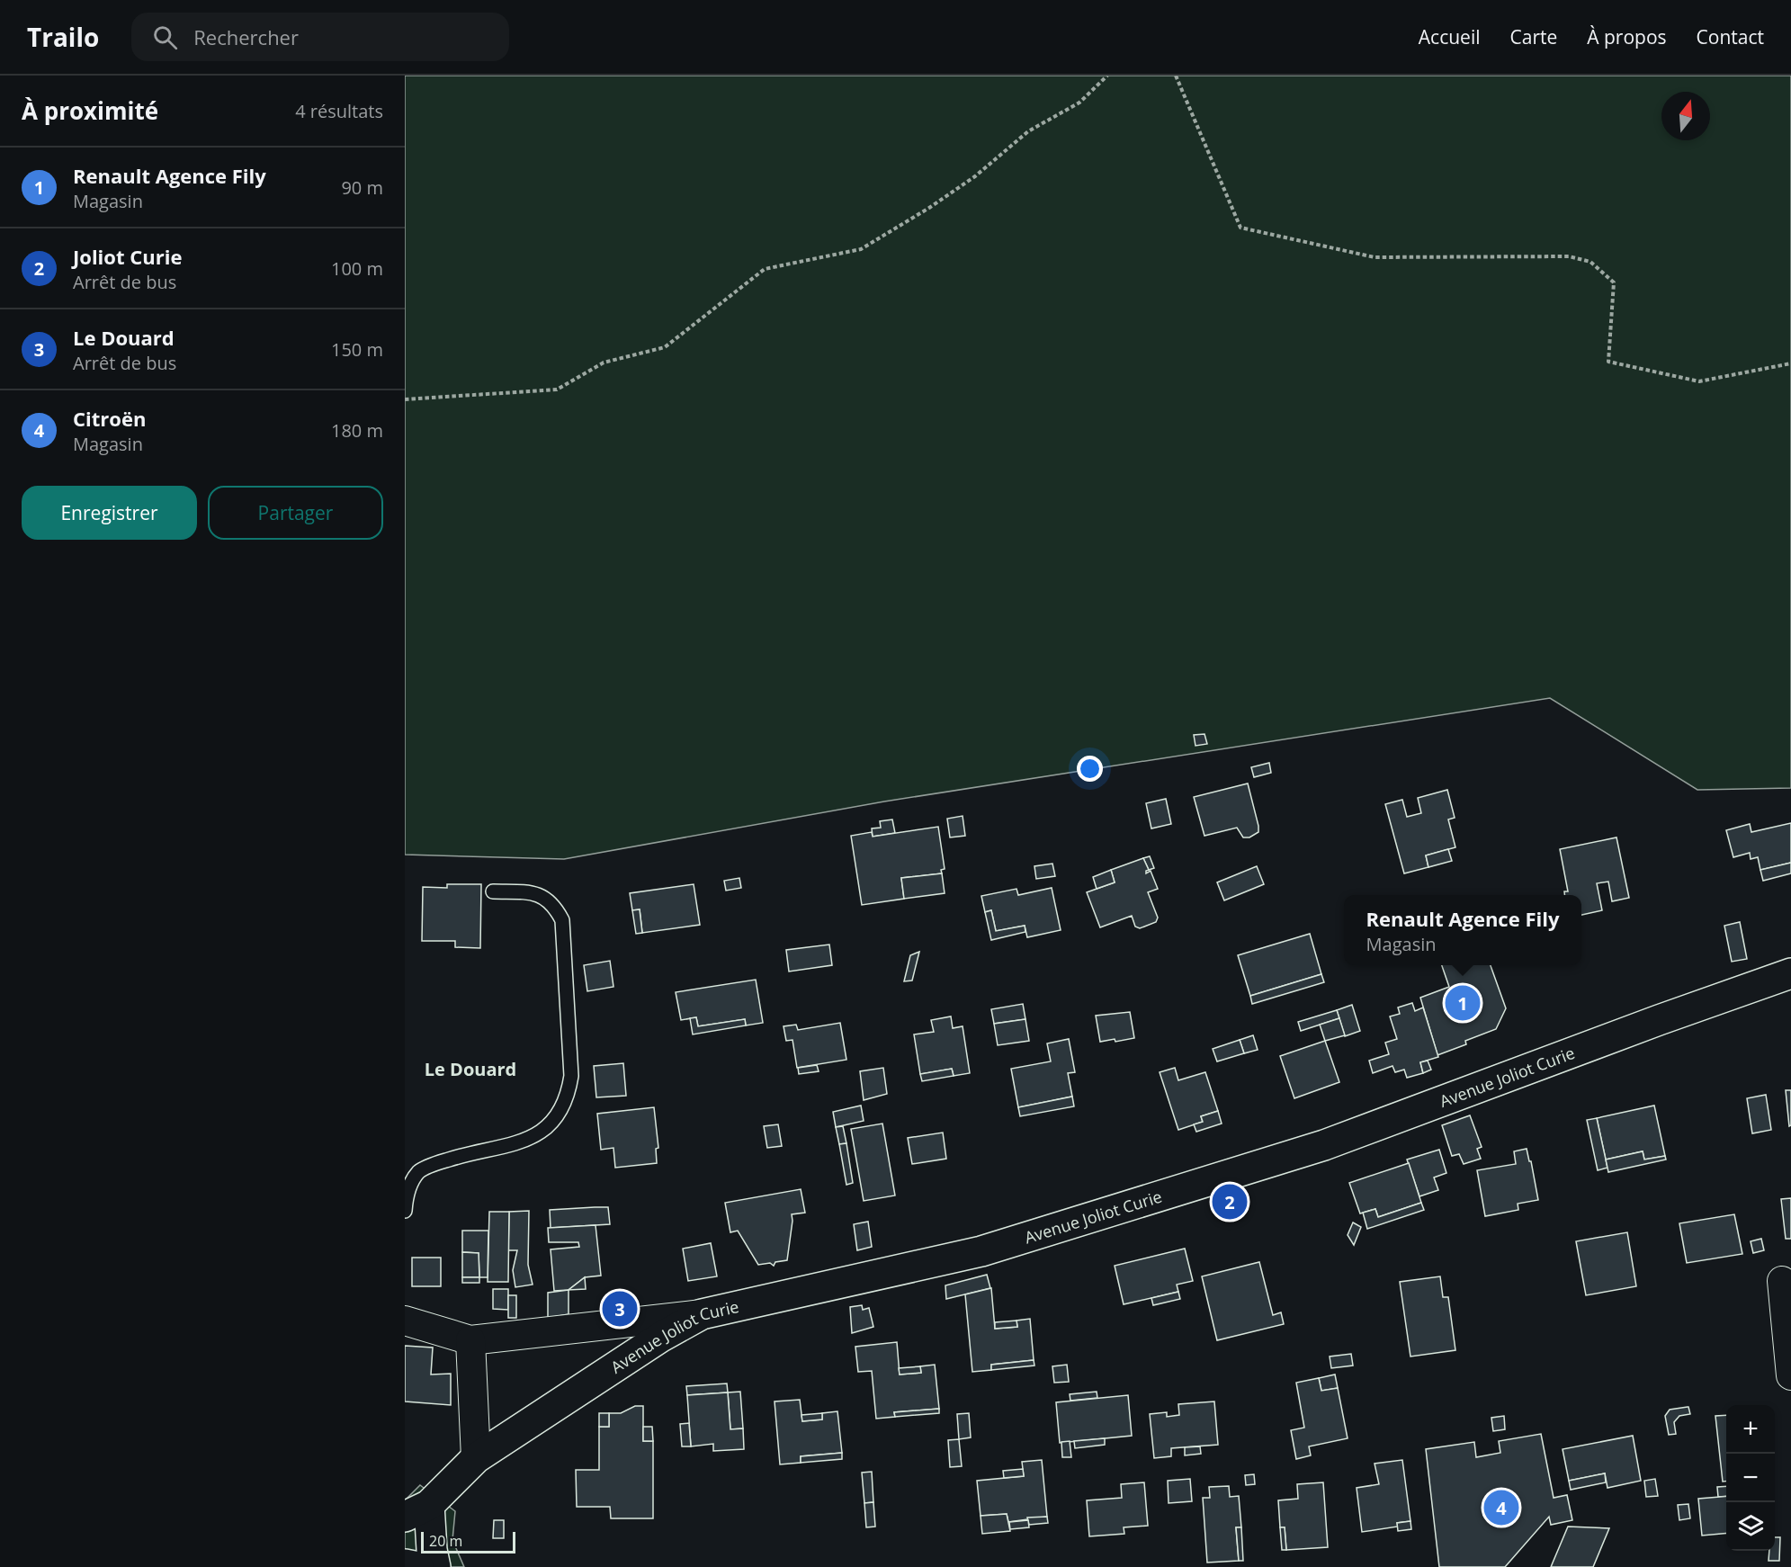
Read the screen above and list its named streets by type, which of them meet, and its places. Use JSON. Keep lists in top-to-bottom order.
{
  "streets": {
    "street": ["Avenue Joliot Curie"]
  },
  "districts": ["Le Douard"],
  "scale_bar": "20 m",
  "north": "top",
  "page": {
    "header": "Trailo",
    "search": "Rechercher",
    "nav": [
      "Accueil",
      "Carte",
      "À propos",
      "Contact"
    ],
    "heading": ["À proximité", "4 résultats"],
    "list": [
      {
        "mark": "1",
        "name": "Renault Agence Fily",
        "note": "Magasin",
        "value": "90 m"
      },
      {
        "mark": "2",
        "name": "Joliot Curie",
        "note": "Arrêt de bus",
        "value": "100 m"
      },
      {
        "mark": "3",
        "name": "Le Douard",
        "note": "Arrêt de bus",
        "value": "150 m"
      },
      {
        "mark": "4",
        "name": "Citroën",
        "note": "Magasin",
        "value": "180 m"
      }
    ],
    "buttons": ["Enregistrer", "Partager"],
    "popup": ["Renault Agence Fily", "Magasin"],
    "pins": [
      "1",
      "2",
      "3",
      "4"
    ],
    "map_buttons": ["+", "−"],
    "scale": "20 m"
  }
}
